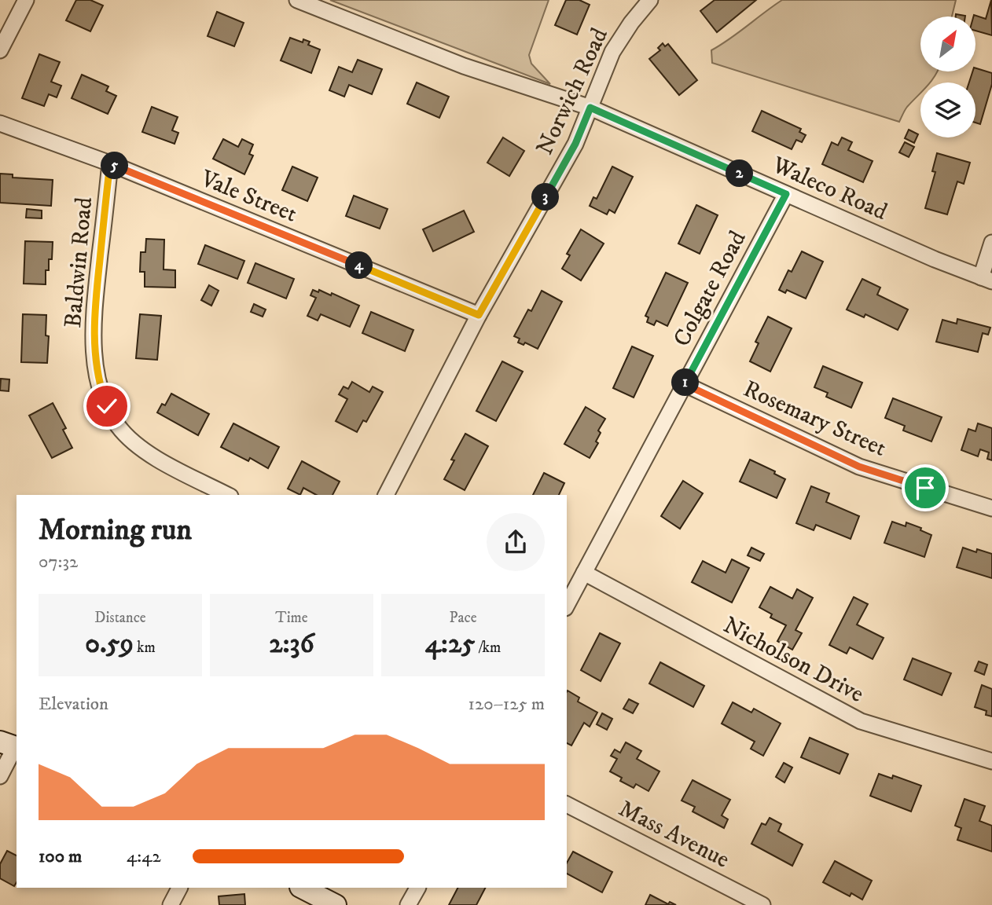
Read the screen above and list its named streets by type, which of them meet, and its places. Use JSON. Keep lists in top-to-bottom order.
{
  "streets": {
    "street": [
      "Norwich Road",
      "Waleco Road",
      "Vale Street",
      "Baldwin Road",
      "Colgate Road",
      "Rosemary Street",
      "Nicholson Drive",
      "Mass Avenue"
    ]
  },
  "crossings": [
    ["Norwich Road", "Waleco Road"],
    ["Norwich Road", "Vale Street"],
    ["Waleco Road", "Colgate Road"],
    ["Vale Street", "Baldwin Road"],
    ["Colgate Road", "Rosemary Street"],
    ["Colgate Road", "Nicholson Drive"]
  ],
  "north": "top right",
  "page": {
    "pins": [
      "5",
      "2",
      "3",
      "4",
      "1"
    ],
    "heading": ["Morning run", "07:32"],
    "stats": [
      ["Distance", "0.59 km"],
      ["Time", "2:36"],
      ["Pace", "4:25 /km"]
    ],
    "chart": ["Elevation", "120–125 m"],
    "list": [
      {
        "name": "100 m",
        "note": "4:42"
      }
    ]
  }
}
